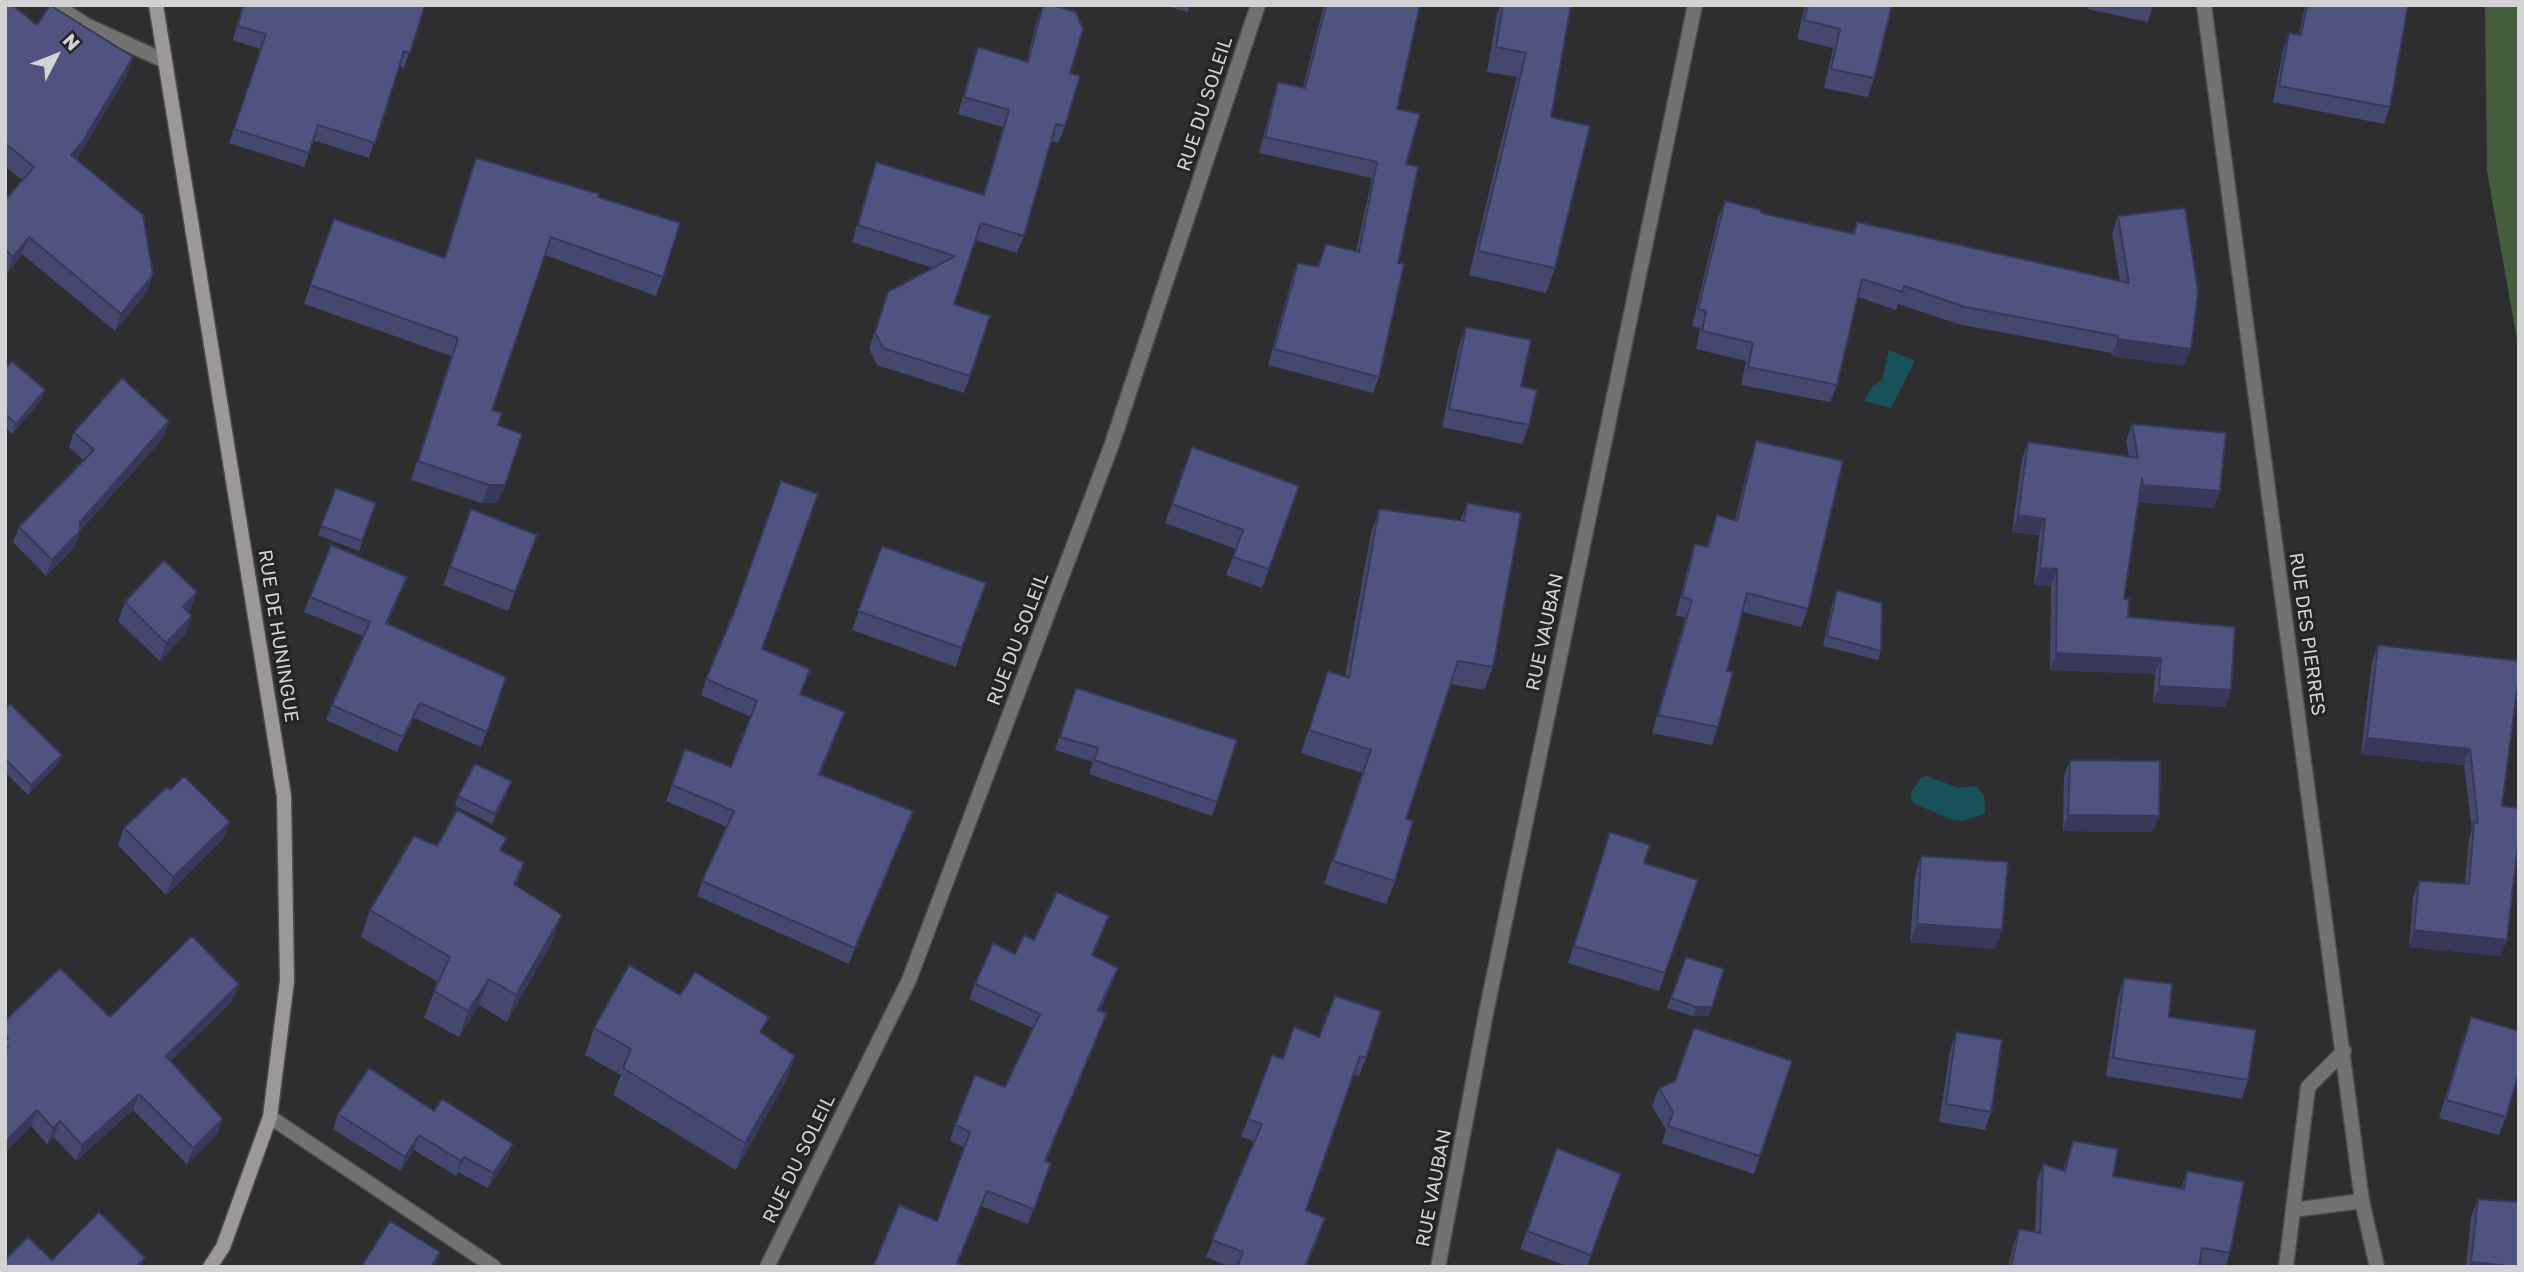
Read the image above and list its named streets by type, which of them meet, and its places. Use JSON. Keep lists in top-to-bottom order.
{
  "streets": {
    "main road": ["RUE DE HUNINGUE"],
    "street": ["RUE DU SOLEIL", "RUE VAUBAN", "RUE DES PIERRES"]
  },
  "north": "top right"
}
